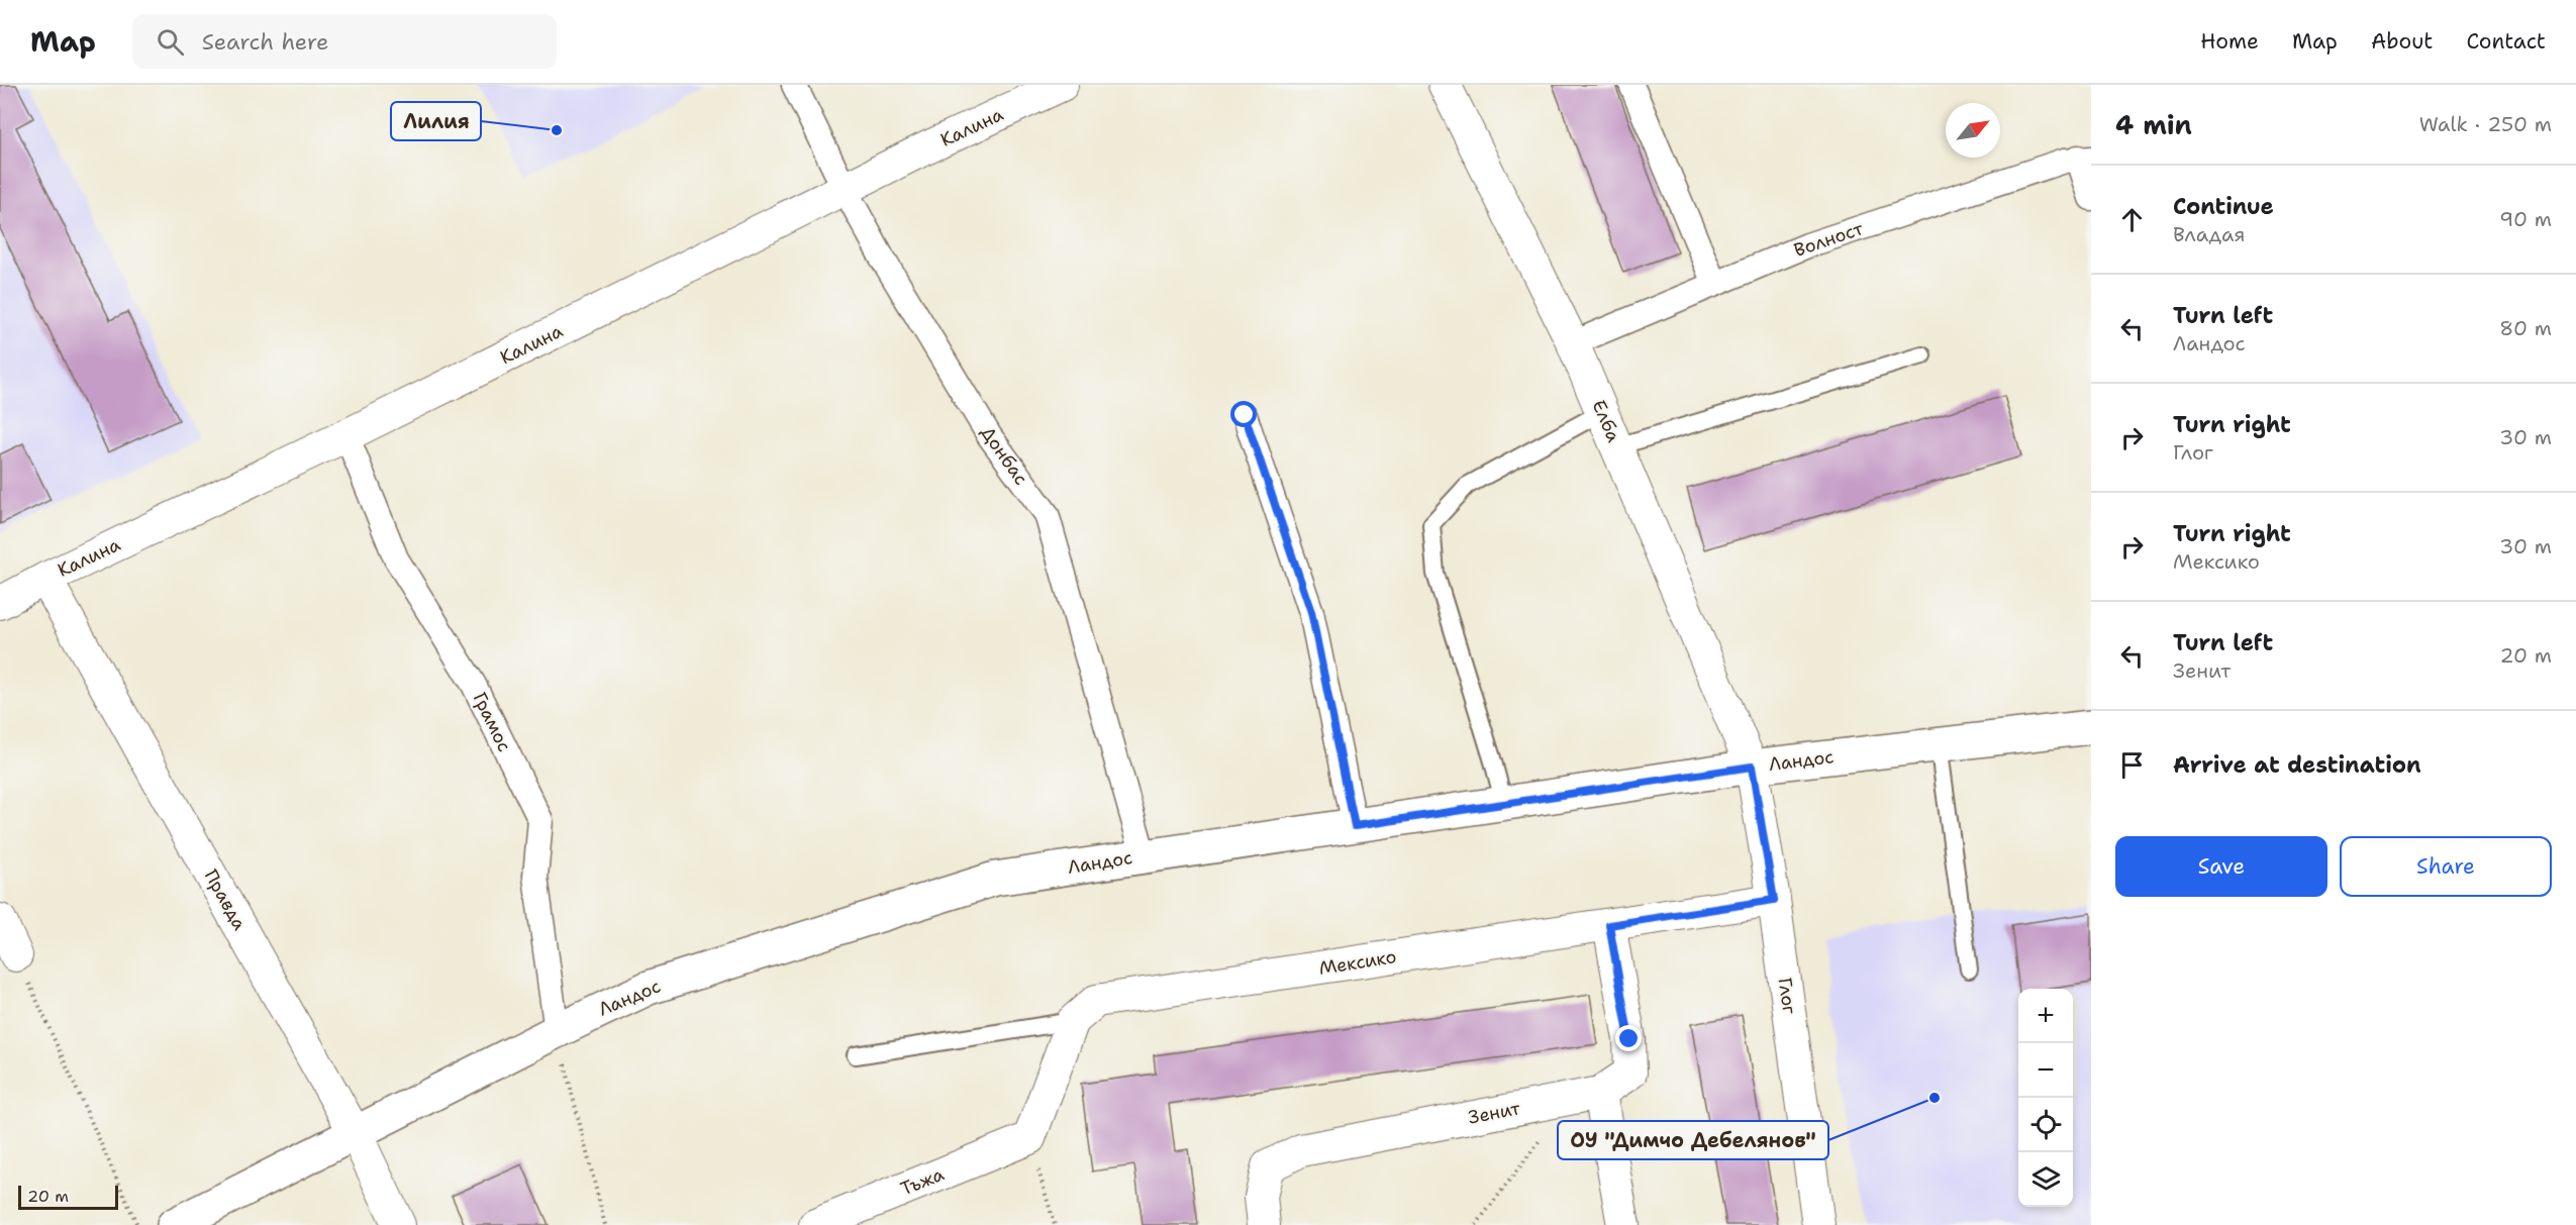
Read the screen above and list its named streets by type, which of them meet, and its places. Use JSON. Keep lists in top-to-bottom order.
{
  "streets": {
    "street": [
      "Калина",
      "Волност",
      "Елба",
      "Донбас",
      "Грамос",
      "Ландос",
      "Правда",
      "Мексико",
      "Глог",
      "Зенит",
      "Тъжа"
    ]
  },
  "crossings": [
    ["Калина", "Донбас"],
    ["Калина", "Грамос"],
    ["Калина", "Правда"],
    ["Волност", "Елба"],
    ["Елба", "Ландос"],
    ["Елба", "Глог"],
    ["Донбас", "Ландос"],
    ["Грамос", "Ландос"],
    ["Ландос", "Правда"],
    ["Ландос", "Глог"],
    ["Мексико", "Глог"],
    ["Мексико", "Зенит"]
  ],
  "places": ["Лилия", "ОУ \"Димчо Дебелянов\""],
  "scale_bar": "20 m",
  "north": "top right",
  "page": {
    "header": "Map",
    "search": "Search here",
    "nav": [
      "Home",
      "Map",
      "About",
      "Contact"
    ],
    "heading": ["4 min", "Walk · 250 m"],
    "list": [
      ["Continue", "Владая", "90 m"],
      ["Turn left", "Ландос", "80 m"],
      ["Turn right", "Глог", "30 m"],
      ["Turn right", "Мексико", "30 m"],
      ["Turn left", "Зенит", "20 m"],
      "Arrive at destination"
    ],
    "buttons": ["Save", "Share"],
    "map_buttons": ["+", "−"],
    "scale": "20 m"
  }
}
